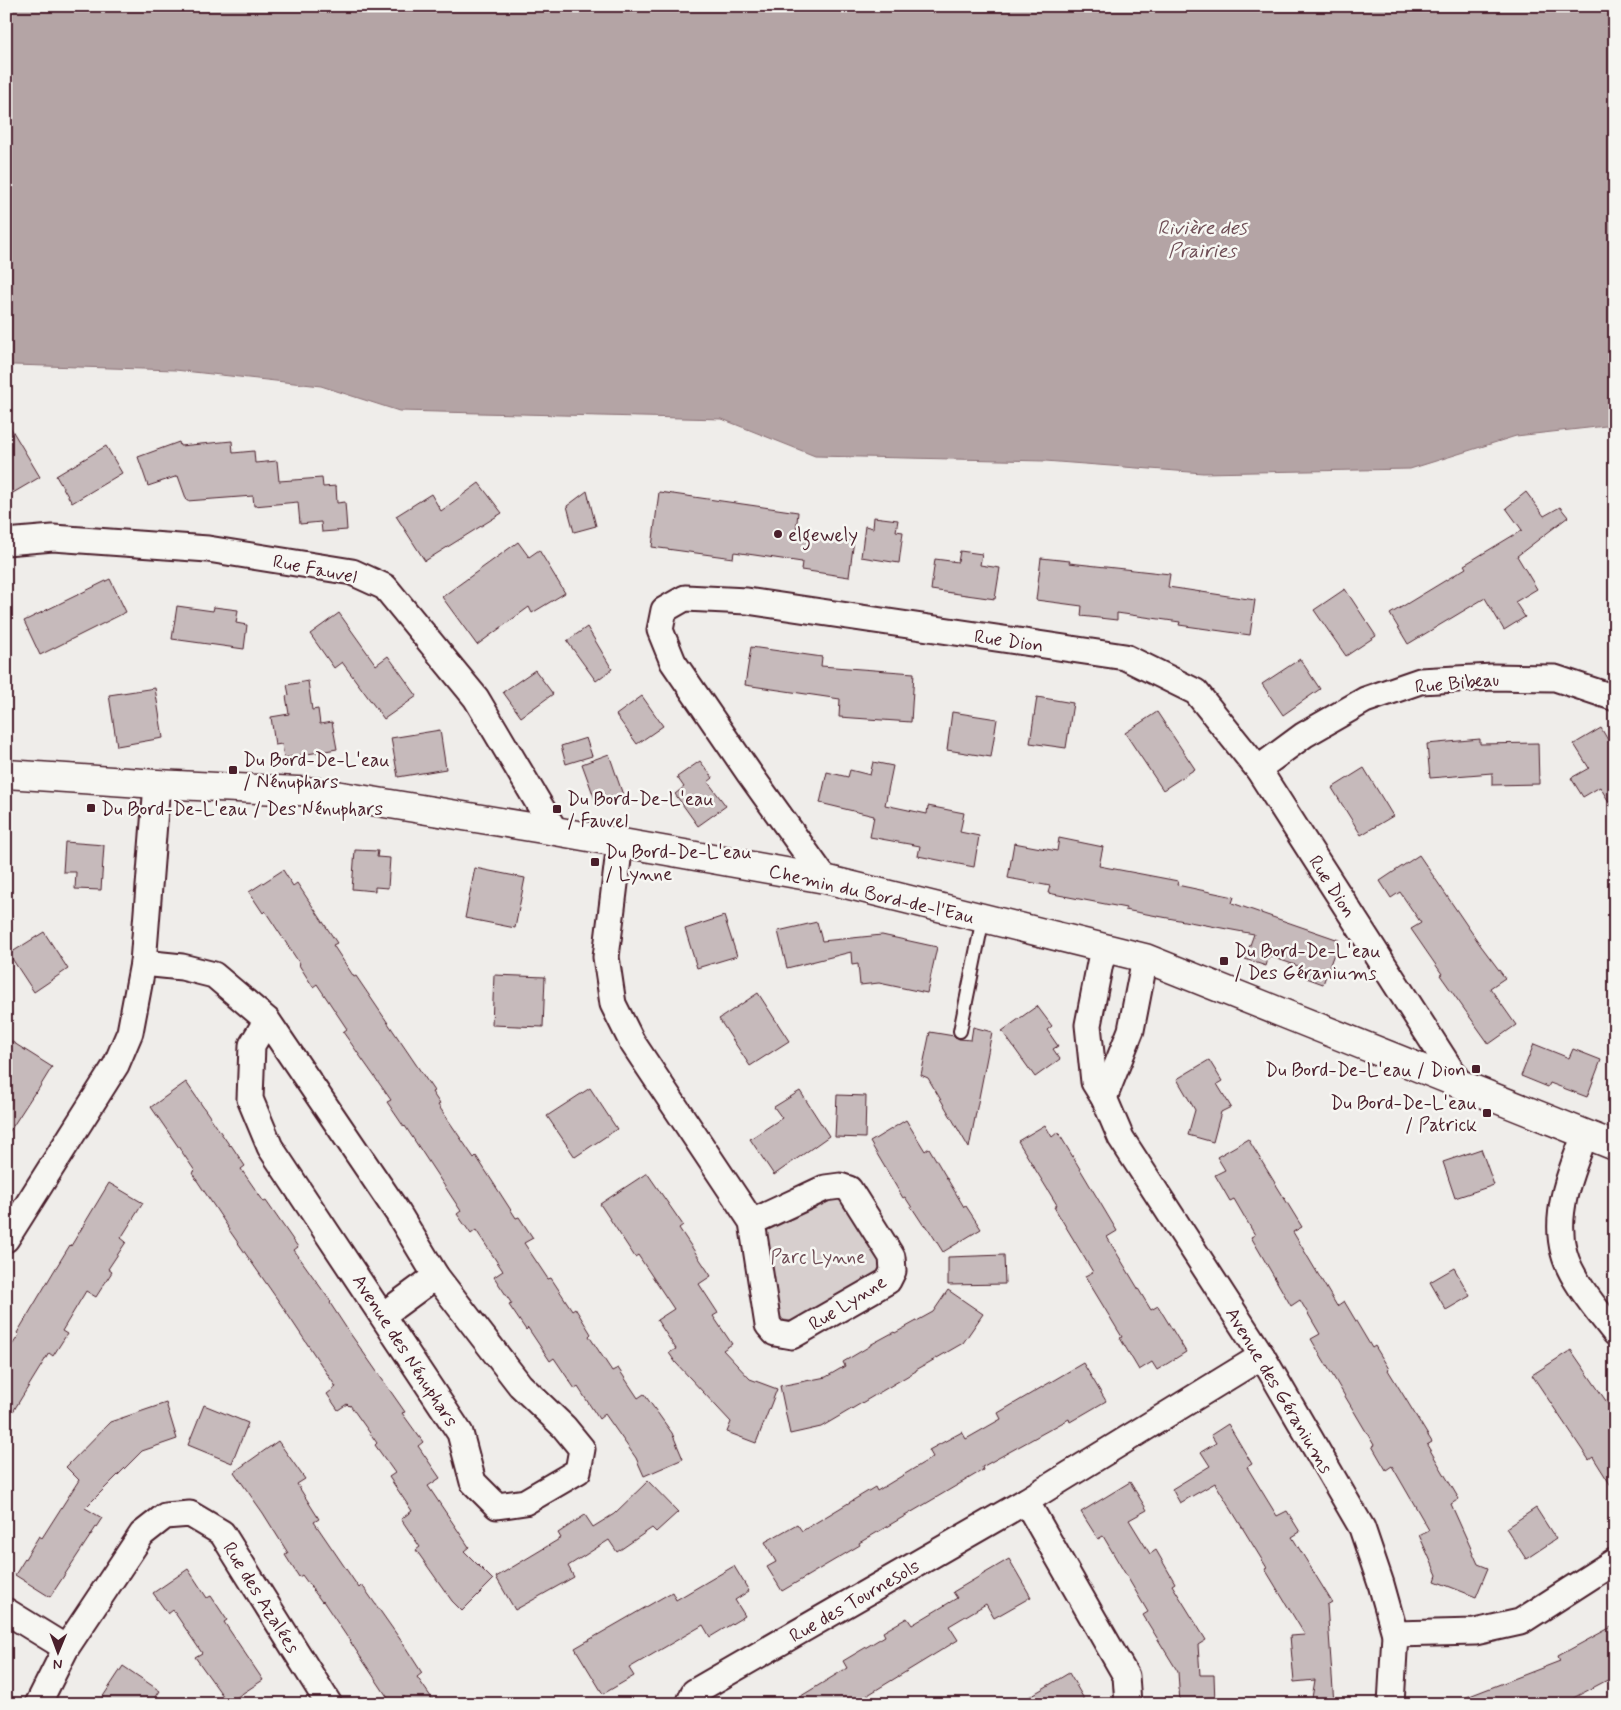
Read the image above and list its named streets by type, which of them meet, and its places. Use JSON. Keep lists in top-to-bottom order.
{
  "streets": {
    "street": [
      "Rue Fauvel",
      "Rue Dion",
      "Rue Bibeau",
      "Chemin du Bord-de-l'Eau",
      "Rue Lynne",
      "Avenue des Nénuphars",
      "Avenue des Géraniums",
      "Rue des Azalées",
      "Rue des Tournesols"
    ]
  },
  "crossings": [
    ["Rue Fauvel", "Chemin du Bord-de-l'Eau"],
    ["Rue Dion", "Rue Bibeau"],
    ["Rue Dion", "Chemin du Bord-de-l'Eau"],
    ["Chemin du Bord-de-l'Eau", "Rue Lynne"],
    ["Chemin du Bord-de-l'Eau", "Avenue des Géraniums"],
    ["Avenue des Géraniums", "Rue des Tournesols"]
  ],
  "water": ["Rivière des Prairies"],
  "parks": ["Parc Lynne"],
  "places": {
    "other": ["elgewely"],
    "transit": [
      "Du Bord-De-L'eau / Nénuphars",
      "Du Bord-De-L'eau / Des Nénuphars",
      "Du Bord-De-L'eau / Fauvel",
      "Du Bord-De-L'eau / Lynne",
      "Du Bord-De-L'eau / Des Géraniums",
      "Du Bord-De-L'eau / Dion",
      "Du Bord-De-L'eau / Patrick"
    ]
  },
  "north": "bottom"
}
